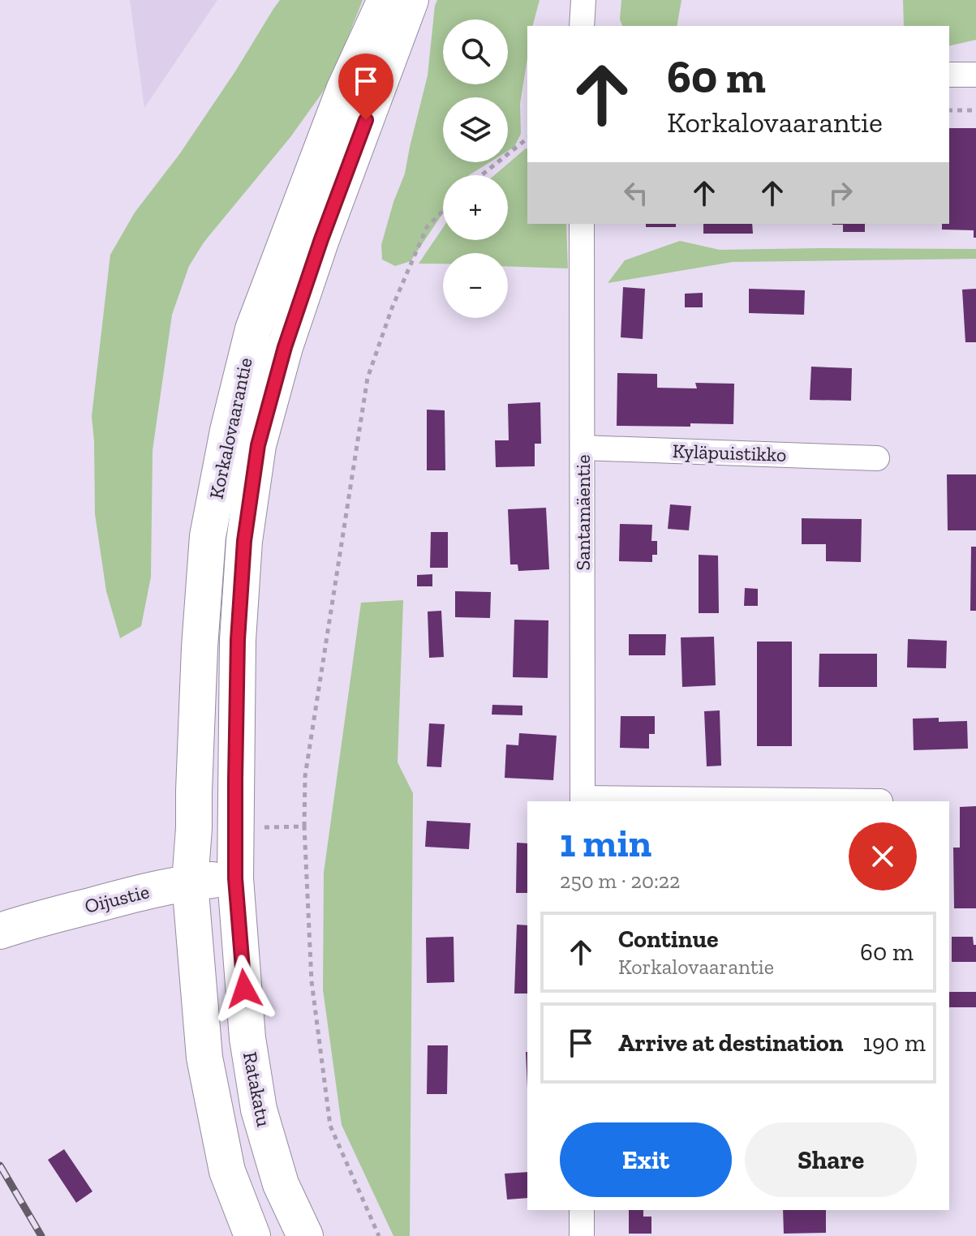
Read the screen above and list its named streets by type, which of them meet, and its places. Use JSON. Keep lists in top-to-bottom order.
{
  "streets": {
    "street": [
      "Korkalovaarantie",
      "Kyläpuistikko",
      "Santamäentie",
      "Oijustie",
      "Ratakatu"
    ]
  },
  "crossings": [
    ["Korkalovaarantie", "Oijustie"],
    ["Korkalovaarantie", "Ratakatu"],
    ["Kyläpuistikko", "Santamäentie"],
    ["Oijustie", "Ratakatu"]
  ],
  "page": {
    "map_buttons": ["+", "−"],
    "turn": ["60 m", "Korkalovaarantie"],
    "heading": ["1 min", "250 m · 20:22"],
    "list": [
      {
        "name": "Continue",
        "note": "Korkalovaarantie",
        "value": "60 m"
      },
      {
        "name": "Arrive at destination",
        "value": "190 m"
      }
    ],
    "buttons": ["Exit", "Share"]
  }
}
